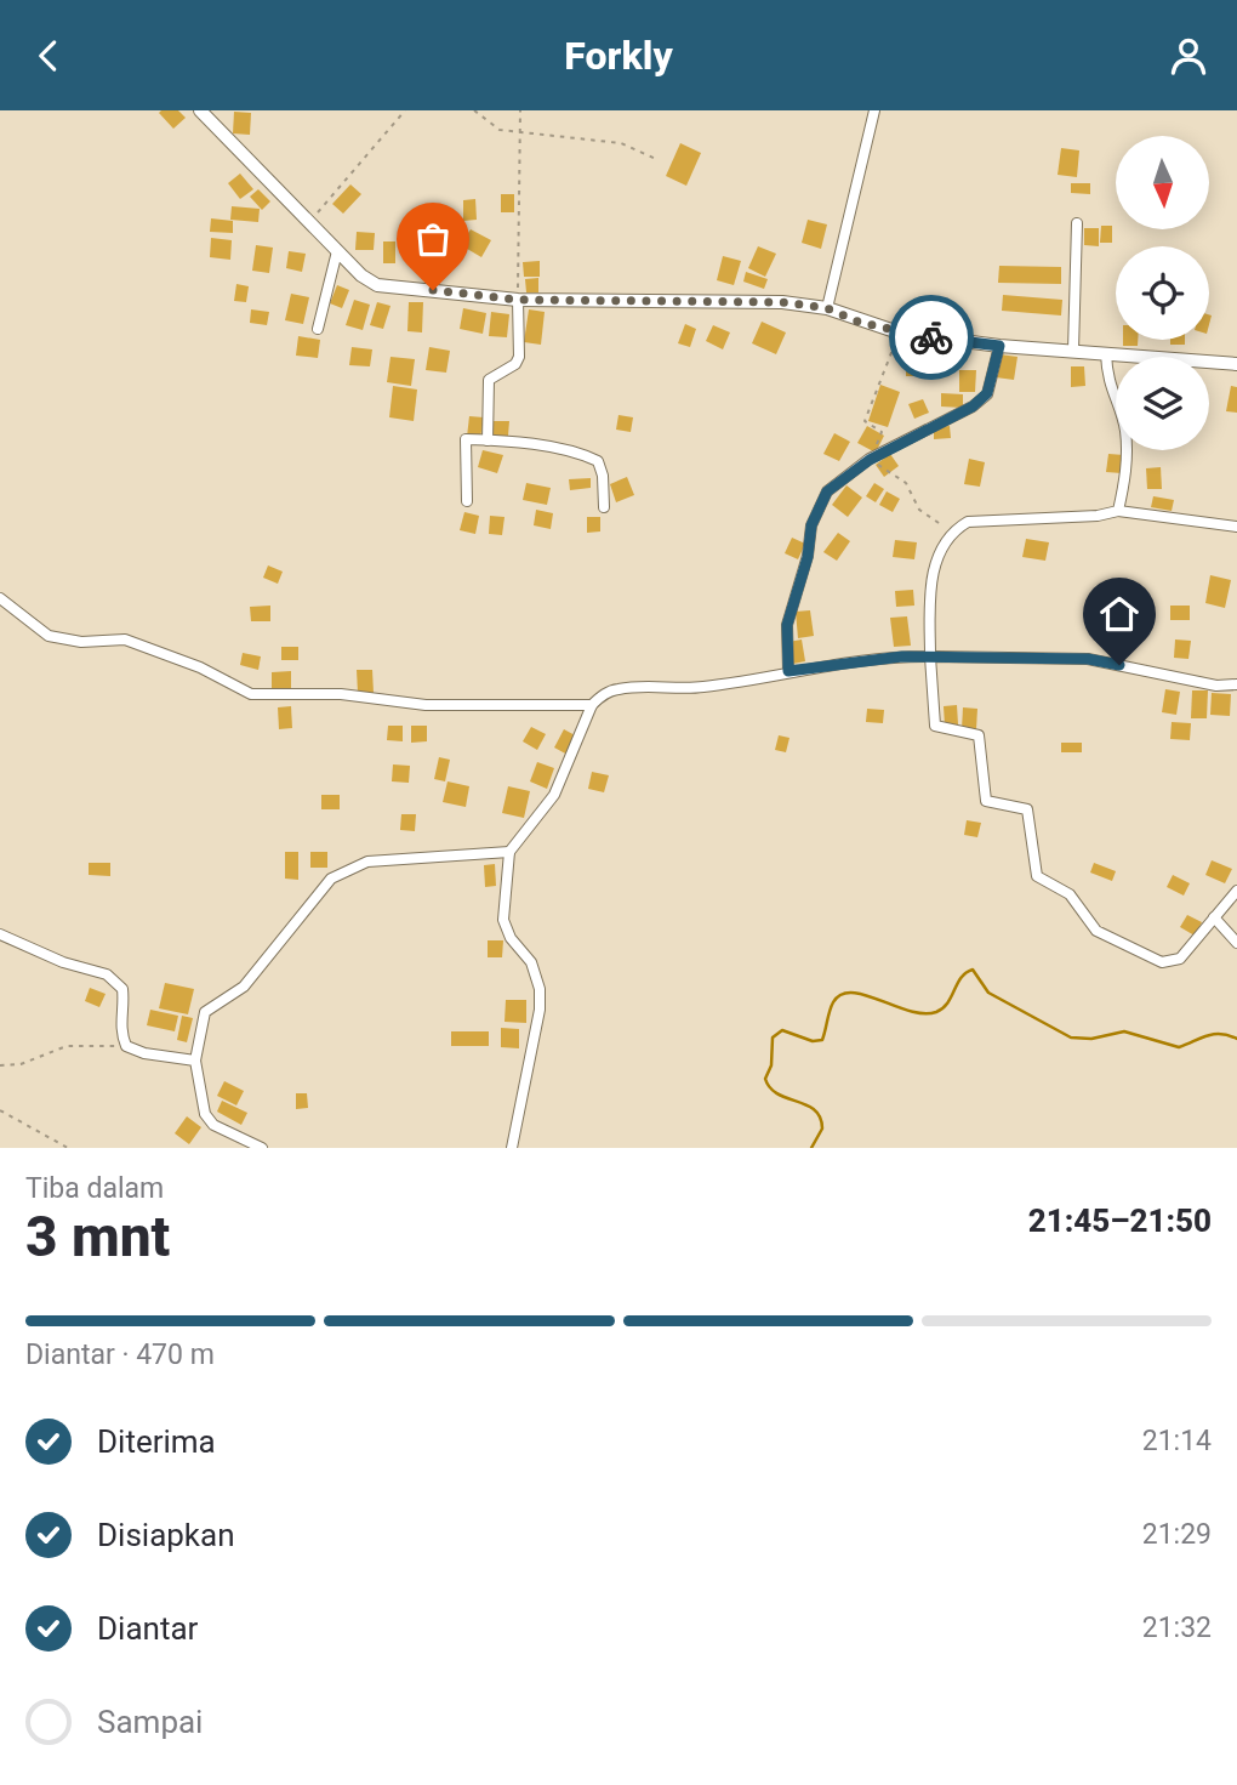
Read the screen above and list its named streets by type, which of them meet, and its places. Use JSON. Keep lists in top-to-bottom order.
{
  "north": "bottom",
  "page": {
    "header": "Forkly",
    "heading": ["3 mnt", "Tiba dalam", "21:45–21:50"],
    "bar": "Diantar · 470 m",
    "list": [
      ["Diterima", "21:14"],
      ["Disiapkan", "21:29"],
      ["Diantar", "21:32"],
      "Sampai"
    ]
  }
}
